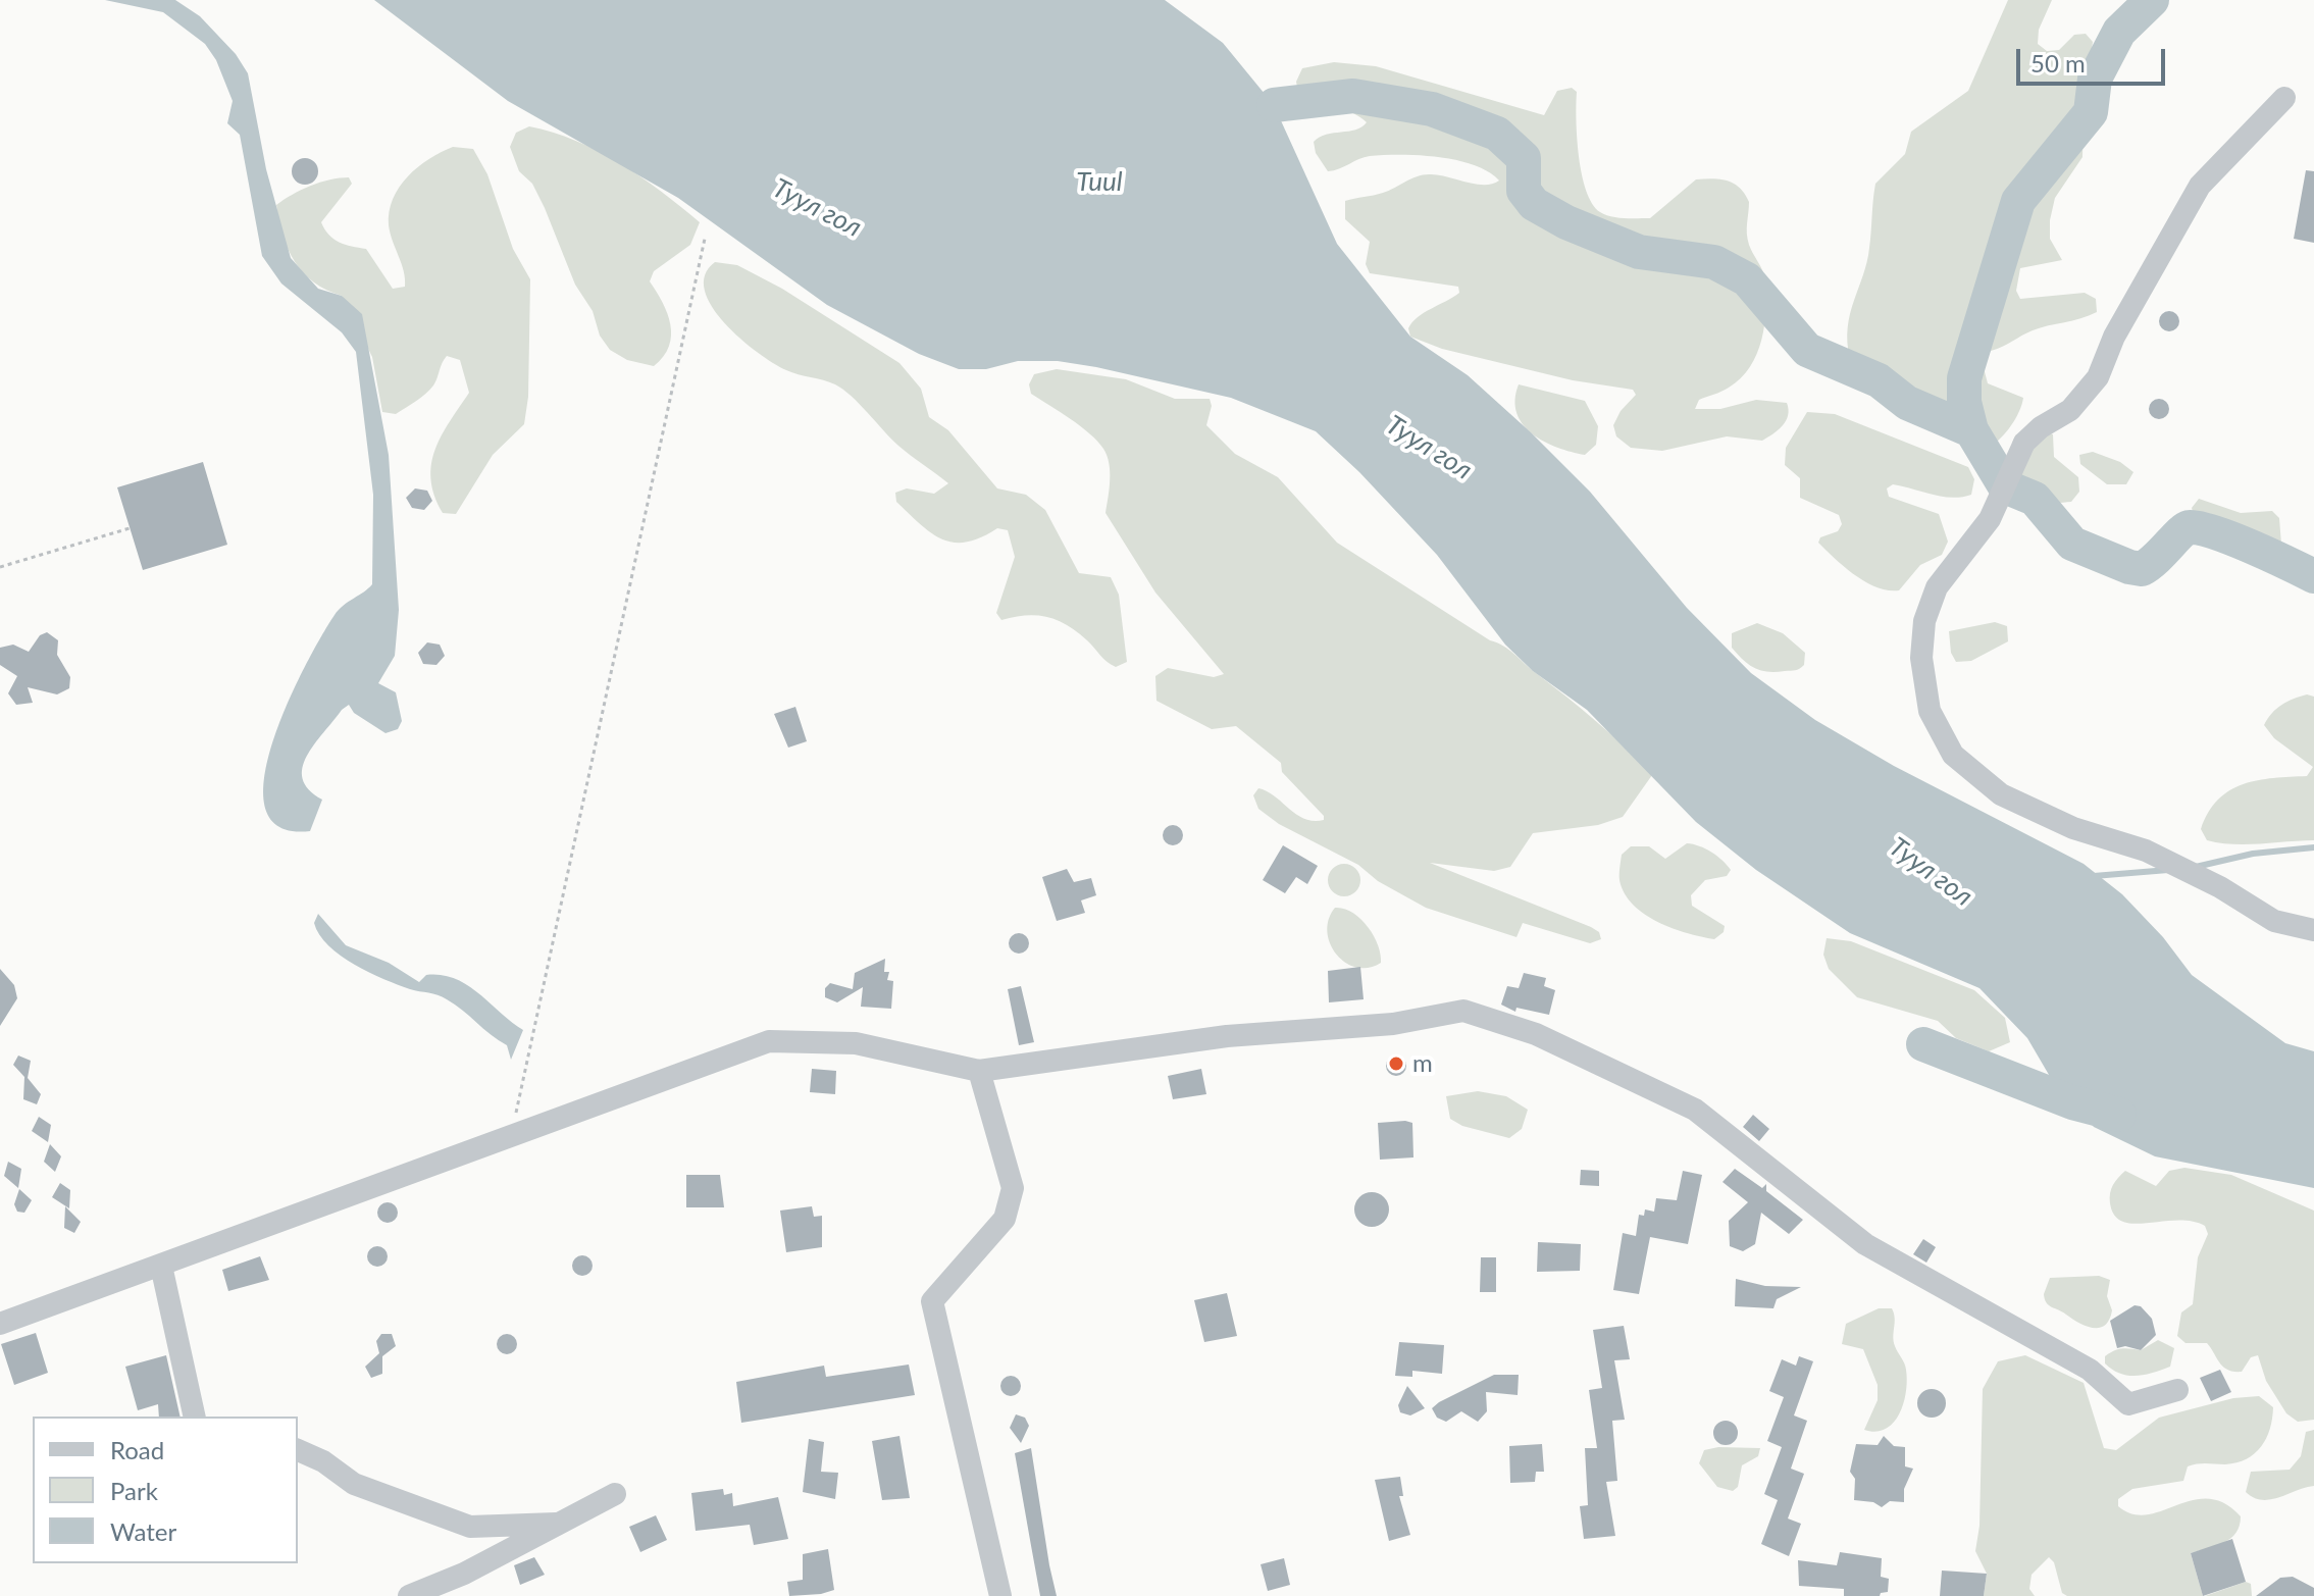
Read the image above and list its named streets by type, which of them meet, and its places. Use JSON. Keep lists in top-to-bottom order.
{
  "water": ["Tuul", "Туул гол"],
  "places": ["m"],
  "legend": ["Road", "Park", "Water"],
  "scale_bar": "50 m"
}
